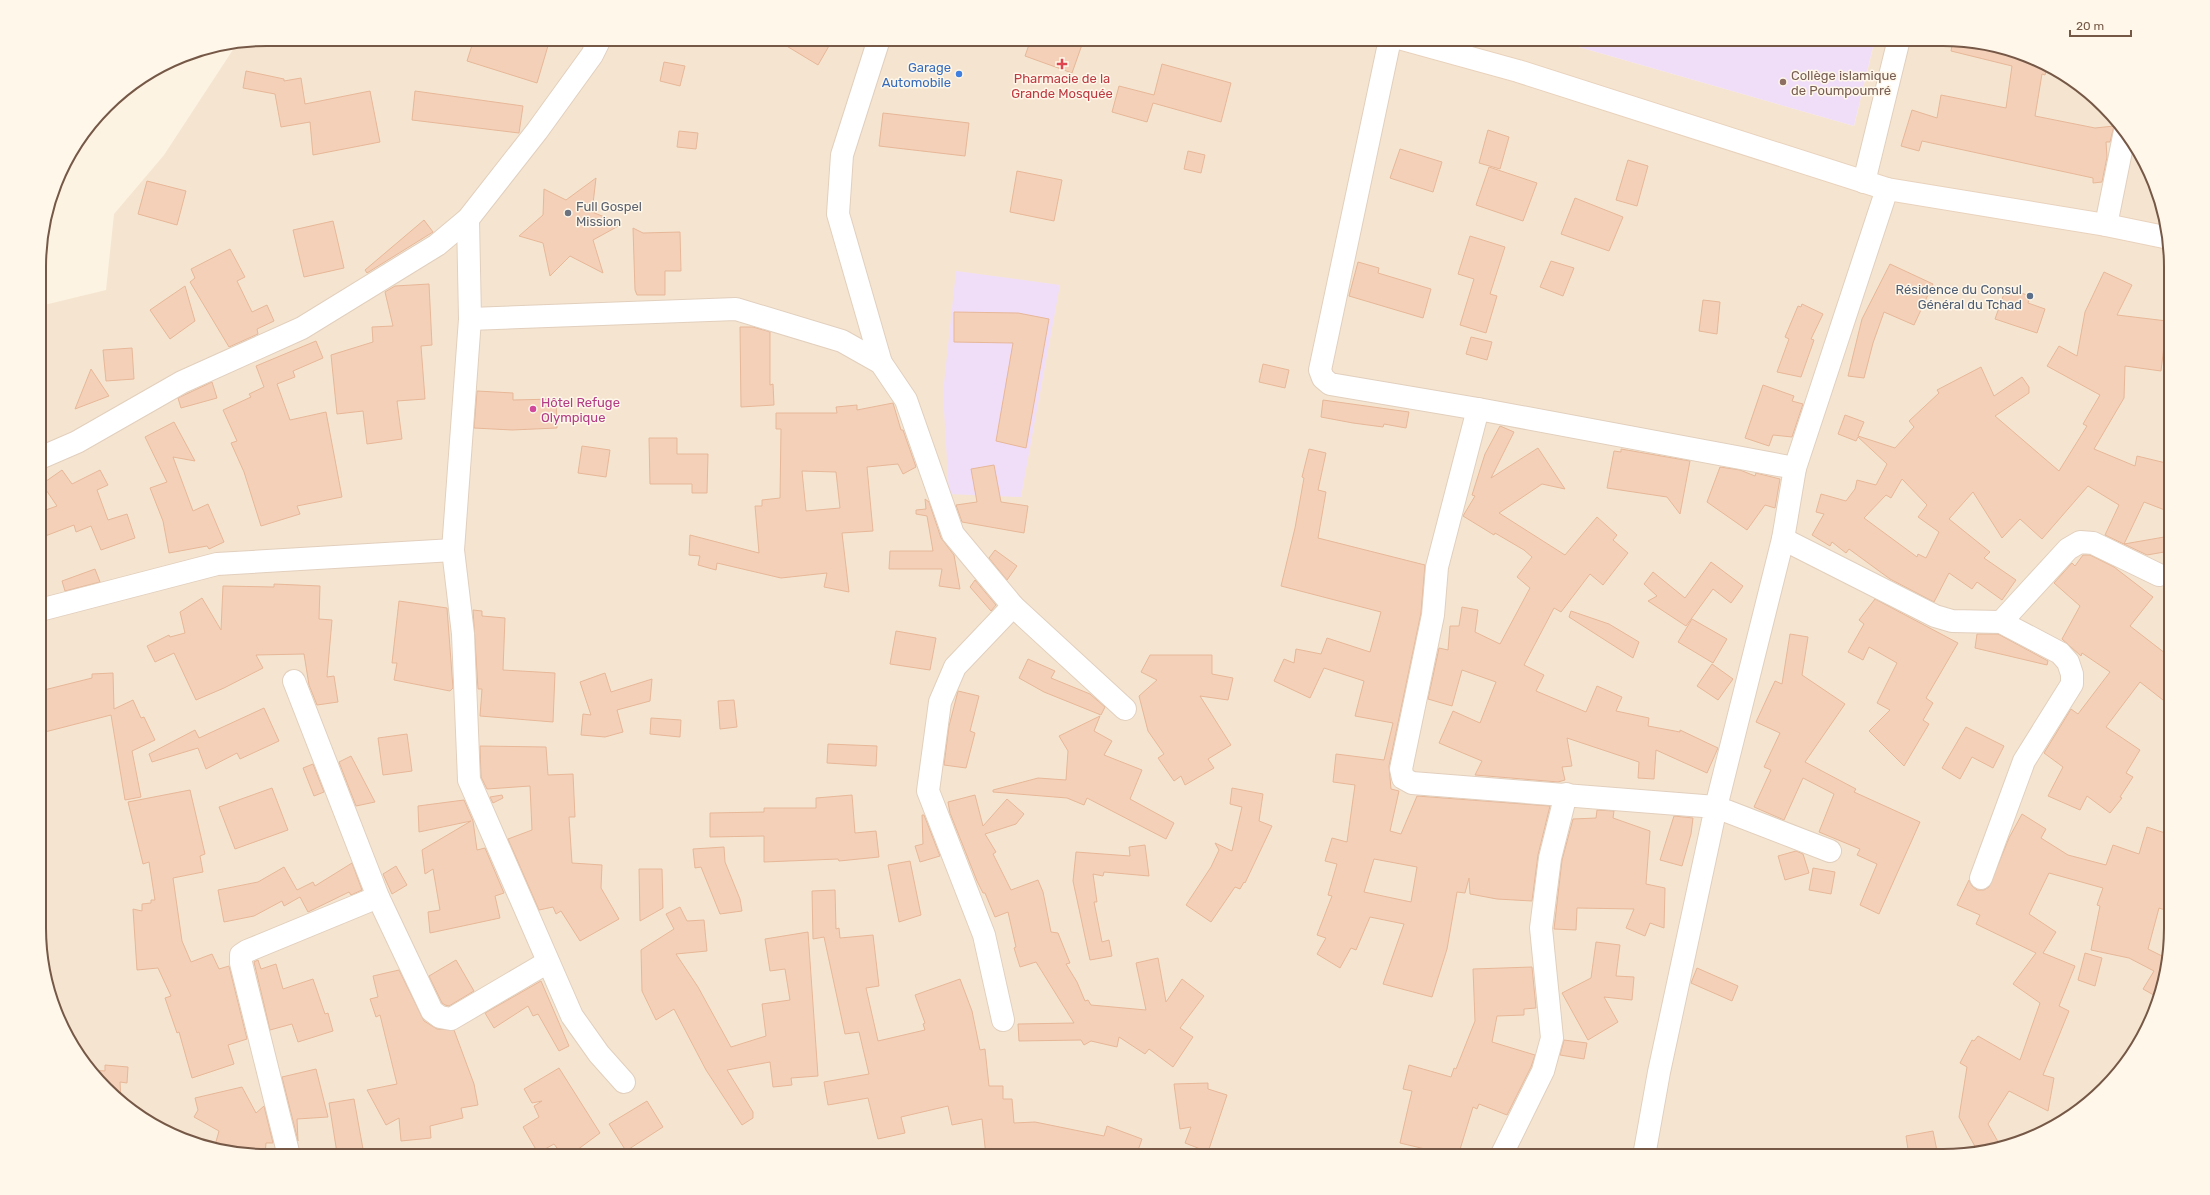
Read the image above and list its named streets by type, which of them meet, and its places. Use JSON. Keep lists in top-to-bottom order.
{
  "places": {
    "health": ["Pharmacie de la Grande Mosquée"],
    "other": [
      "Garage Automobile",
      "Collège islamique de Poumpoumré",
      "Full Gospel Mission",
      "Résidence du Consul Général du Tchad",
      "Hôtel Refuge Olympique"
    ]
  },
  "scale_bar": "20 m"
}
